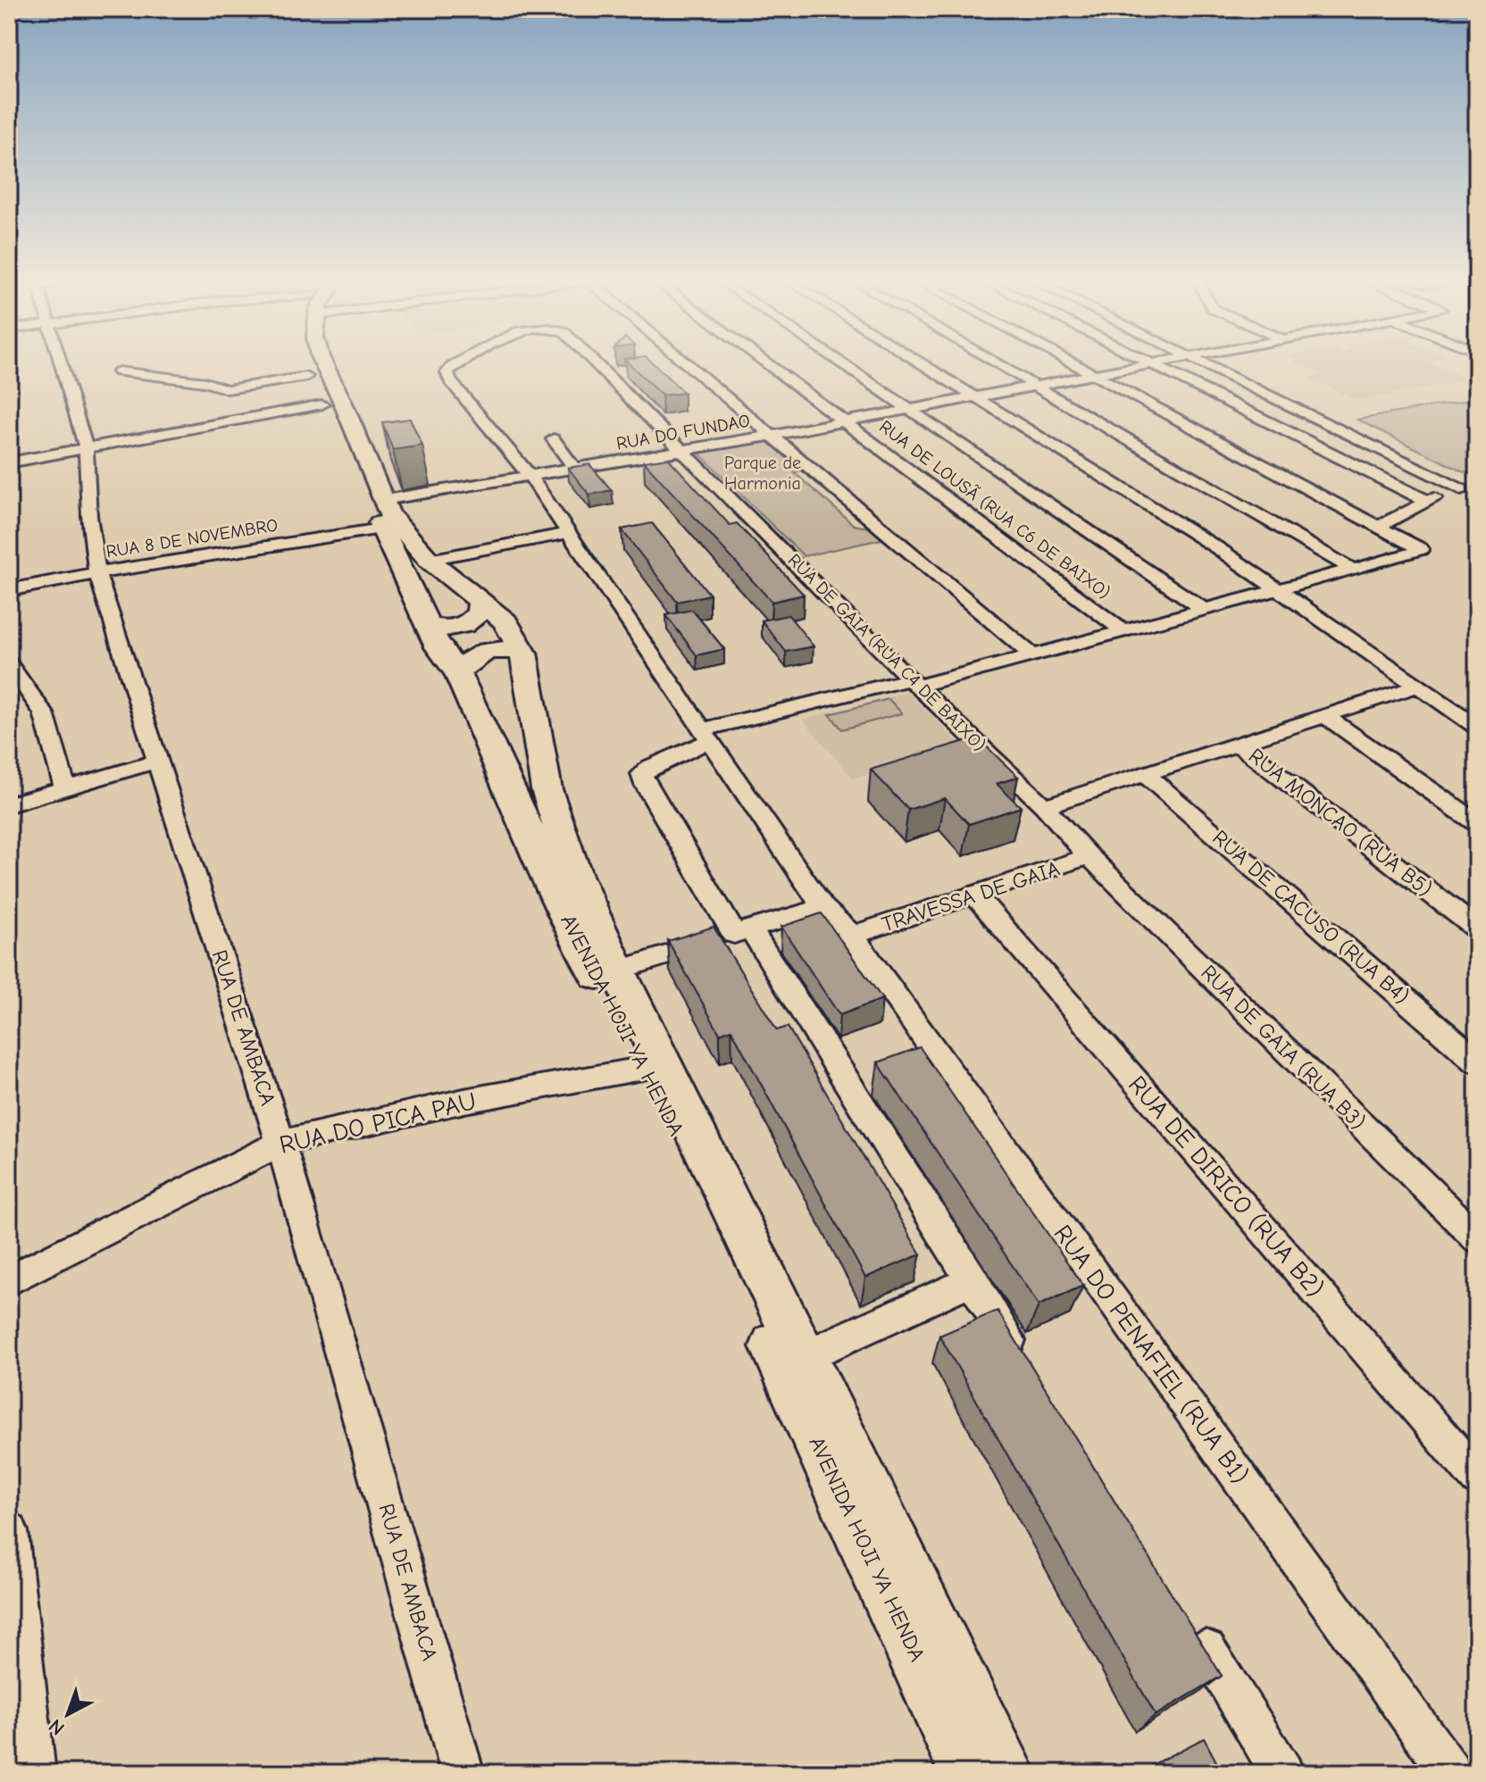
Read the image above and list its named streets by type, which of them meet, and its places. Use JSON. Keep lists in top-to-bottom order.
{
  "streets": {
    "main road": ["AVENIDA HOJI YA HENDA"],
    "street": [
      "RUA DO FUNDAO",
      "RUA DE LOUSÃ (RUA C6 DE BAIXO)",
      "RUA 8 DE NOVEMBRO",
      "RUA DE GAIA (RUA C4 DE BAIXO)",
      "RUA MONCAO (RUA B5)",
      "TRAVESSA DE GAIA",
      "RUA DE CACUSO (RUA B4)",
      "RUA DE AMBACA",
      "RUA DE GAIA (RUA B3)",
      "RUA DO PICA PAU",
      "RUA DE DIRICO (RUA B2)",
      "RUA DO PENAFIEL (RUA B1)"
    ]
  },
  "crossings": [
    ["RUA DO FUNDAO", "RUA DE LOUSÃ (RUA C6 DE BAIXO)"],
    ["RUA DO FUNDAO", "RUA DE GAIA (RUA C4 DE BAIXO)"],
    ["RUA DO FUNDAO", "AVENIDA HOJI YA HENDA"],
    ["RUA DO FUNDAO", "RUA DO PENAFIEL (RUA B1)"],
    ["RUA 8 DE NOVEMBRO", "AVENIDA HOJI YA HENDA"],
    ["RUA 8 DE NOVEMBRO", "RUA DE AMBACA"],
    ["RUA DE GAIA (RUA C4 DE BAIXO)", "TRAVESSA DE GAIA"],
    ["RUA DE GAIA (RUA C4 DE BAIXO)", "RUA DE GAIA (RUA B3)"],
    ["TRAVESSA DE GAIA", "RUA DE GAIA (RUA B3)"],
    ["TRAVESSA DE GAIA", "RUA DE DIRICO (RUA B2)"],
    ["TRAVESSA DE GAIA", "RUA DO PENAFIEL (RUA B1)"],
    ["AVENIDA HOJI YA HENDA", "RUA DO PICA PAU"],
    ["RUA DE AMBACA", "RUA DO PICA PAU"]
  ],
  "parks": ["Parque de Harmonia"],
  "north": "bottom left"
}
